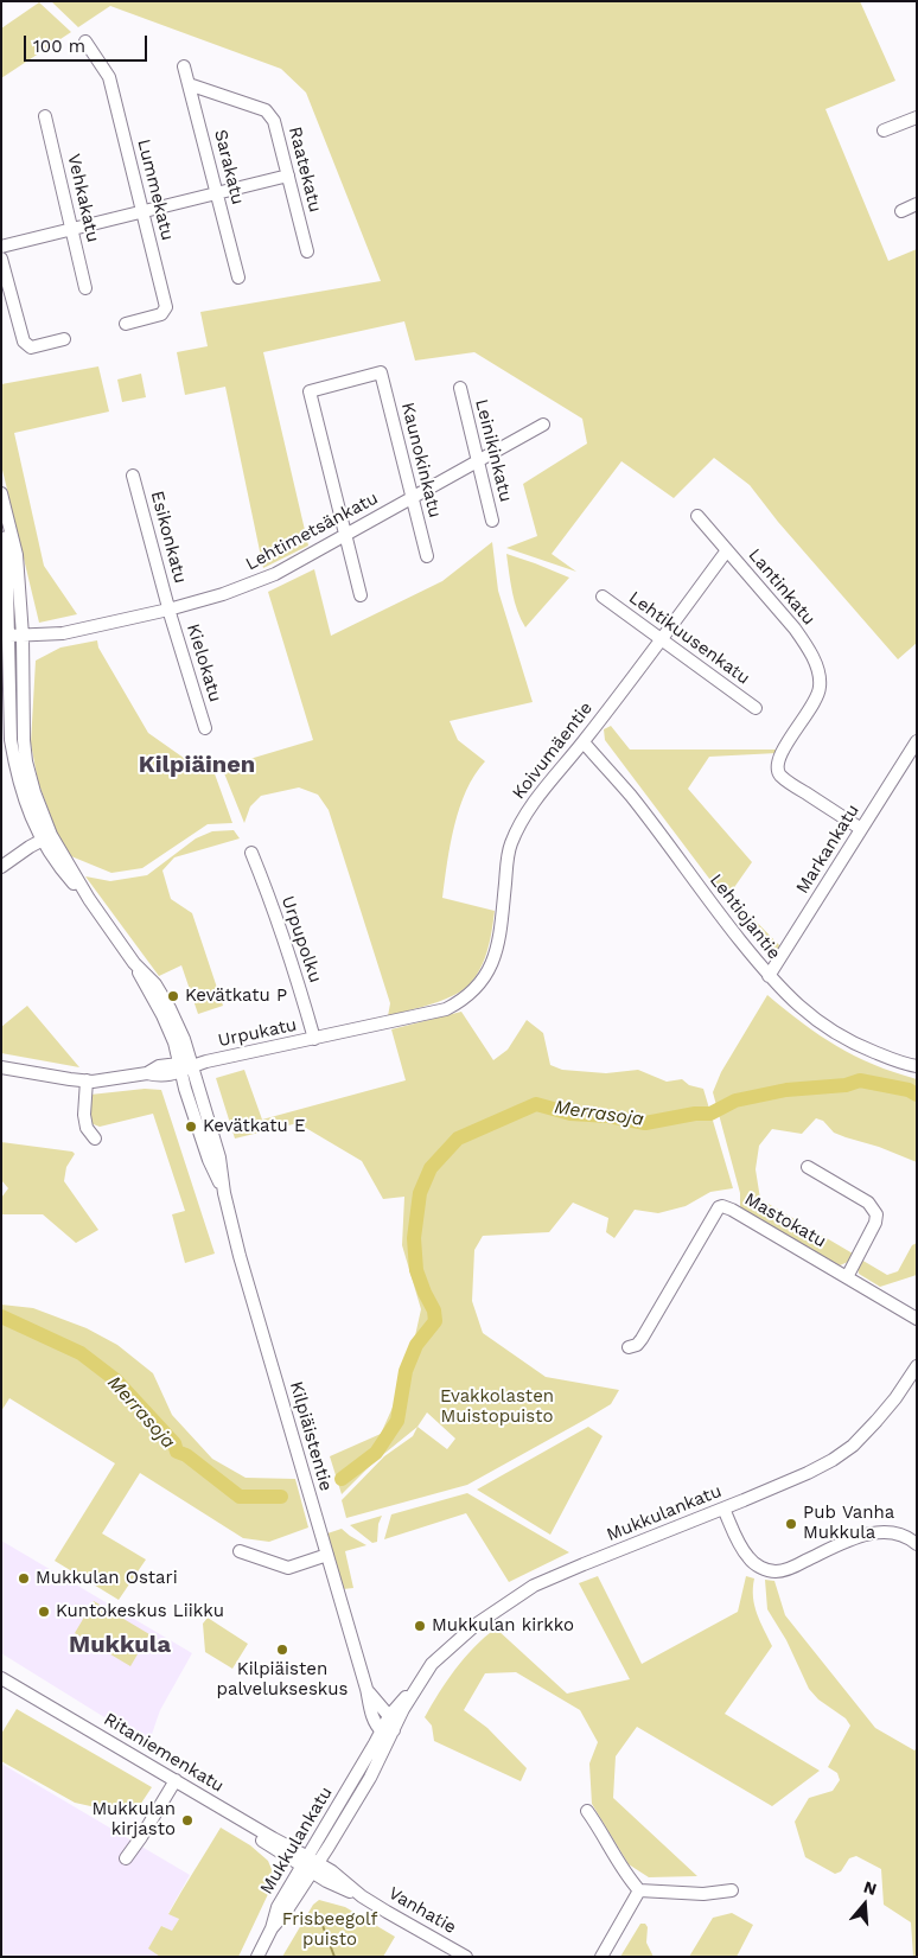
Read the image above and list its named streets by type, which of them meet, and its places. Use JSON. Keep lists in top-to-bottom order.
{
  "streets": {
    "street": [
      "Sarakatu",
      "Raatekatu",
      "Lummekatu",
      "Vehkakatu",
      "Leinikinkatu",
      "Kaunokinkatu",
      "Lehtimetsänkatu",
      "Esikonkatu",
      "Lantinkatu",
      "Lehtikuusenkatu",
      "Kielokatu",
      "Koivumäentie",
      "Markankatu",
      "Lehtiojantie",
      "Urpupolku",
      "Urpukatu",
      "Mastokatu",
      "Kilpiäistentie",
      "Mukkulankatu",
      "Ritaniemenkatu",
      "Vanhatie"
    ]
  },
  "crossings": [
    ["Sarakatu", "Raatekatu"],
    ["Leinikinkatu", "Lehtimetsänkatu"],
    ["Kaunokinkatu", "Lehtimetsänkatu"],
    ["Lehtimetsänkatu", "Esikonkatu"],
    ["Lehtimetsänkatu", "Kielokatu"],
    ["Lehtimetsänkatu", "Kilpiäistentie"],
    ["Esikonkatu", "Kielokatu"],
    ["Lantinkatu", "Koivumäentie"],
    ["Lantinkatu", "Markankatu"],
    ["Lehtikuusenkatu", "Koivumäentie"],
    ["Koivumäentie", "Lehtiojantie"],
    ["Koivumäentie", "Urpukatu"],
    ["Markankatu", "Lehtiojantie"],
    ["Urpupolku", "Urpukatu"],
    ["Urpukatu", "Kilpiäistentie"],
    ["Kilpiäistentie", "Mukkulankatu"],
    ["Mukkulankatu", "Ritaniemenkatu"],
    ["Mukkulankatu", "Vanhatie"],
    ["Ritaniemenkatu", "Vanhatie"]
  ],
  "districts": ["Kilpiäinen", "Mukkula"],
  "water": ["Merrasoja"],
  "parks": ["Evakkolasten Muistopuisto", "Frisbeegolf puisto"],
  "places": [
    "Kevätkatu P",
    "Kevätkatu E",
    "Pub Vanha Mukkula",
    "Mukkulan Ostari",
    "Kuntokeskus Liikku",
    "Mukkulan kirkko",
    "Kilpiäisten palvelukseskus",
    "Mukkulan kirjasto"
  ],
  "scale_bar": "100 m",
  "north": "top"
}
